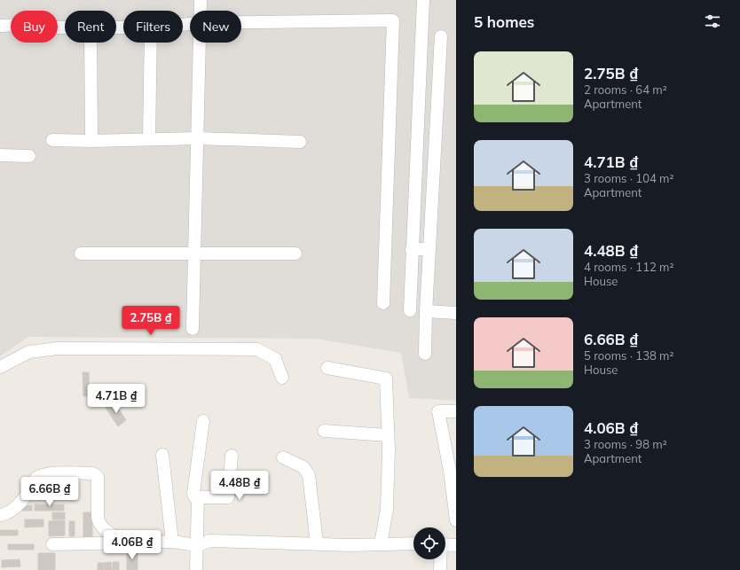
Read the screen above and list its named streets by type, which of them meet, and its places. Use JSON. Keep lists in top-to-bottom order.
{
  "page": {
    "heading": "5 homes",
    "chip": [
      "Buy",
      "Rent",
      "Filters",
      "New"
    ],
    "list": [
      {
        "name": "2.75B ₫",
        "note": "2 rooms · 64 m² · Apartment"
      },
      {
        "name": "4.71B ₫",
        "note": "3 rooms · 104 m² · Apartment"
      },
      {
        "name": "4.48B ₫",
        "note": "4 rooms · 112 m² · House"
      },
      {
        "name": "6.66B ₫",
        "note": "5 rooms · 138 m² · House"
      },
      {
        "name": "4.06B ₫",
        "note": "3 rooms · 98 m² · Apartment"
      }
    ],
    "price": [
      "2.75B ₫",
      "4.71B ₫",
      "4.48B ₫",
      "6.66B ₫",
      "4.06B ₫"
    ]
  }
}
